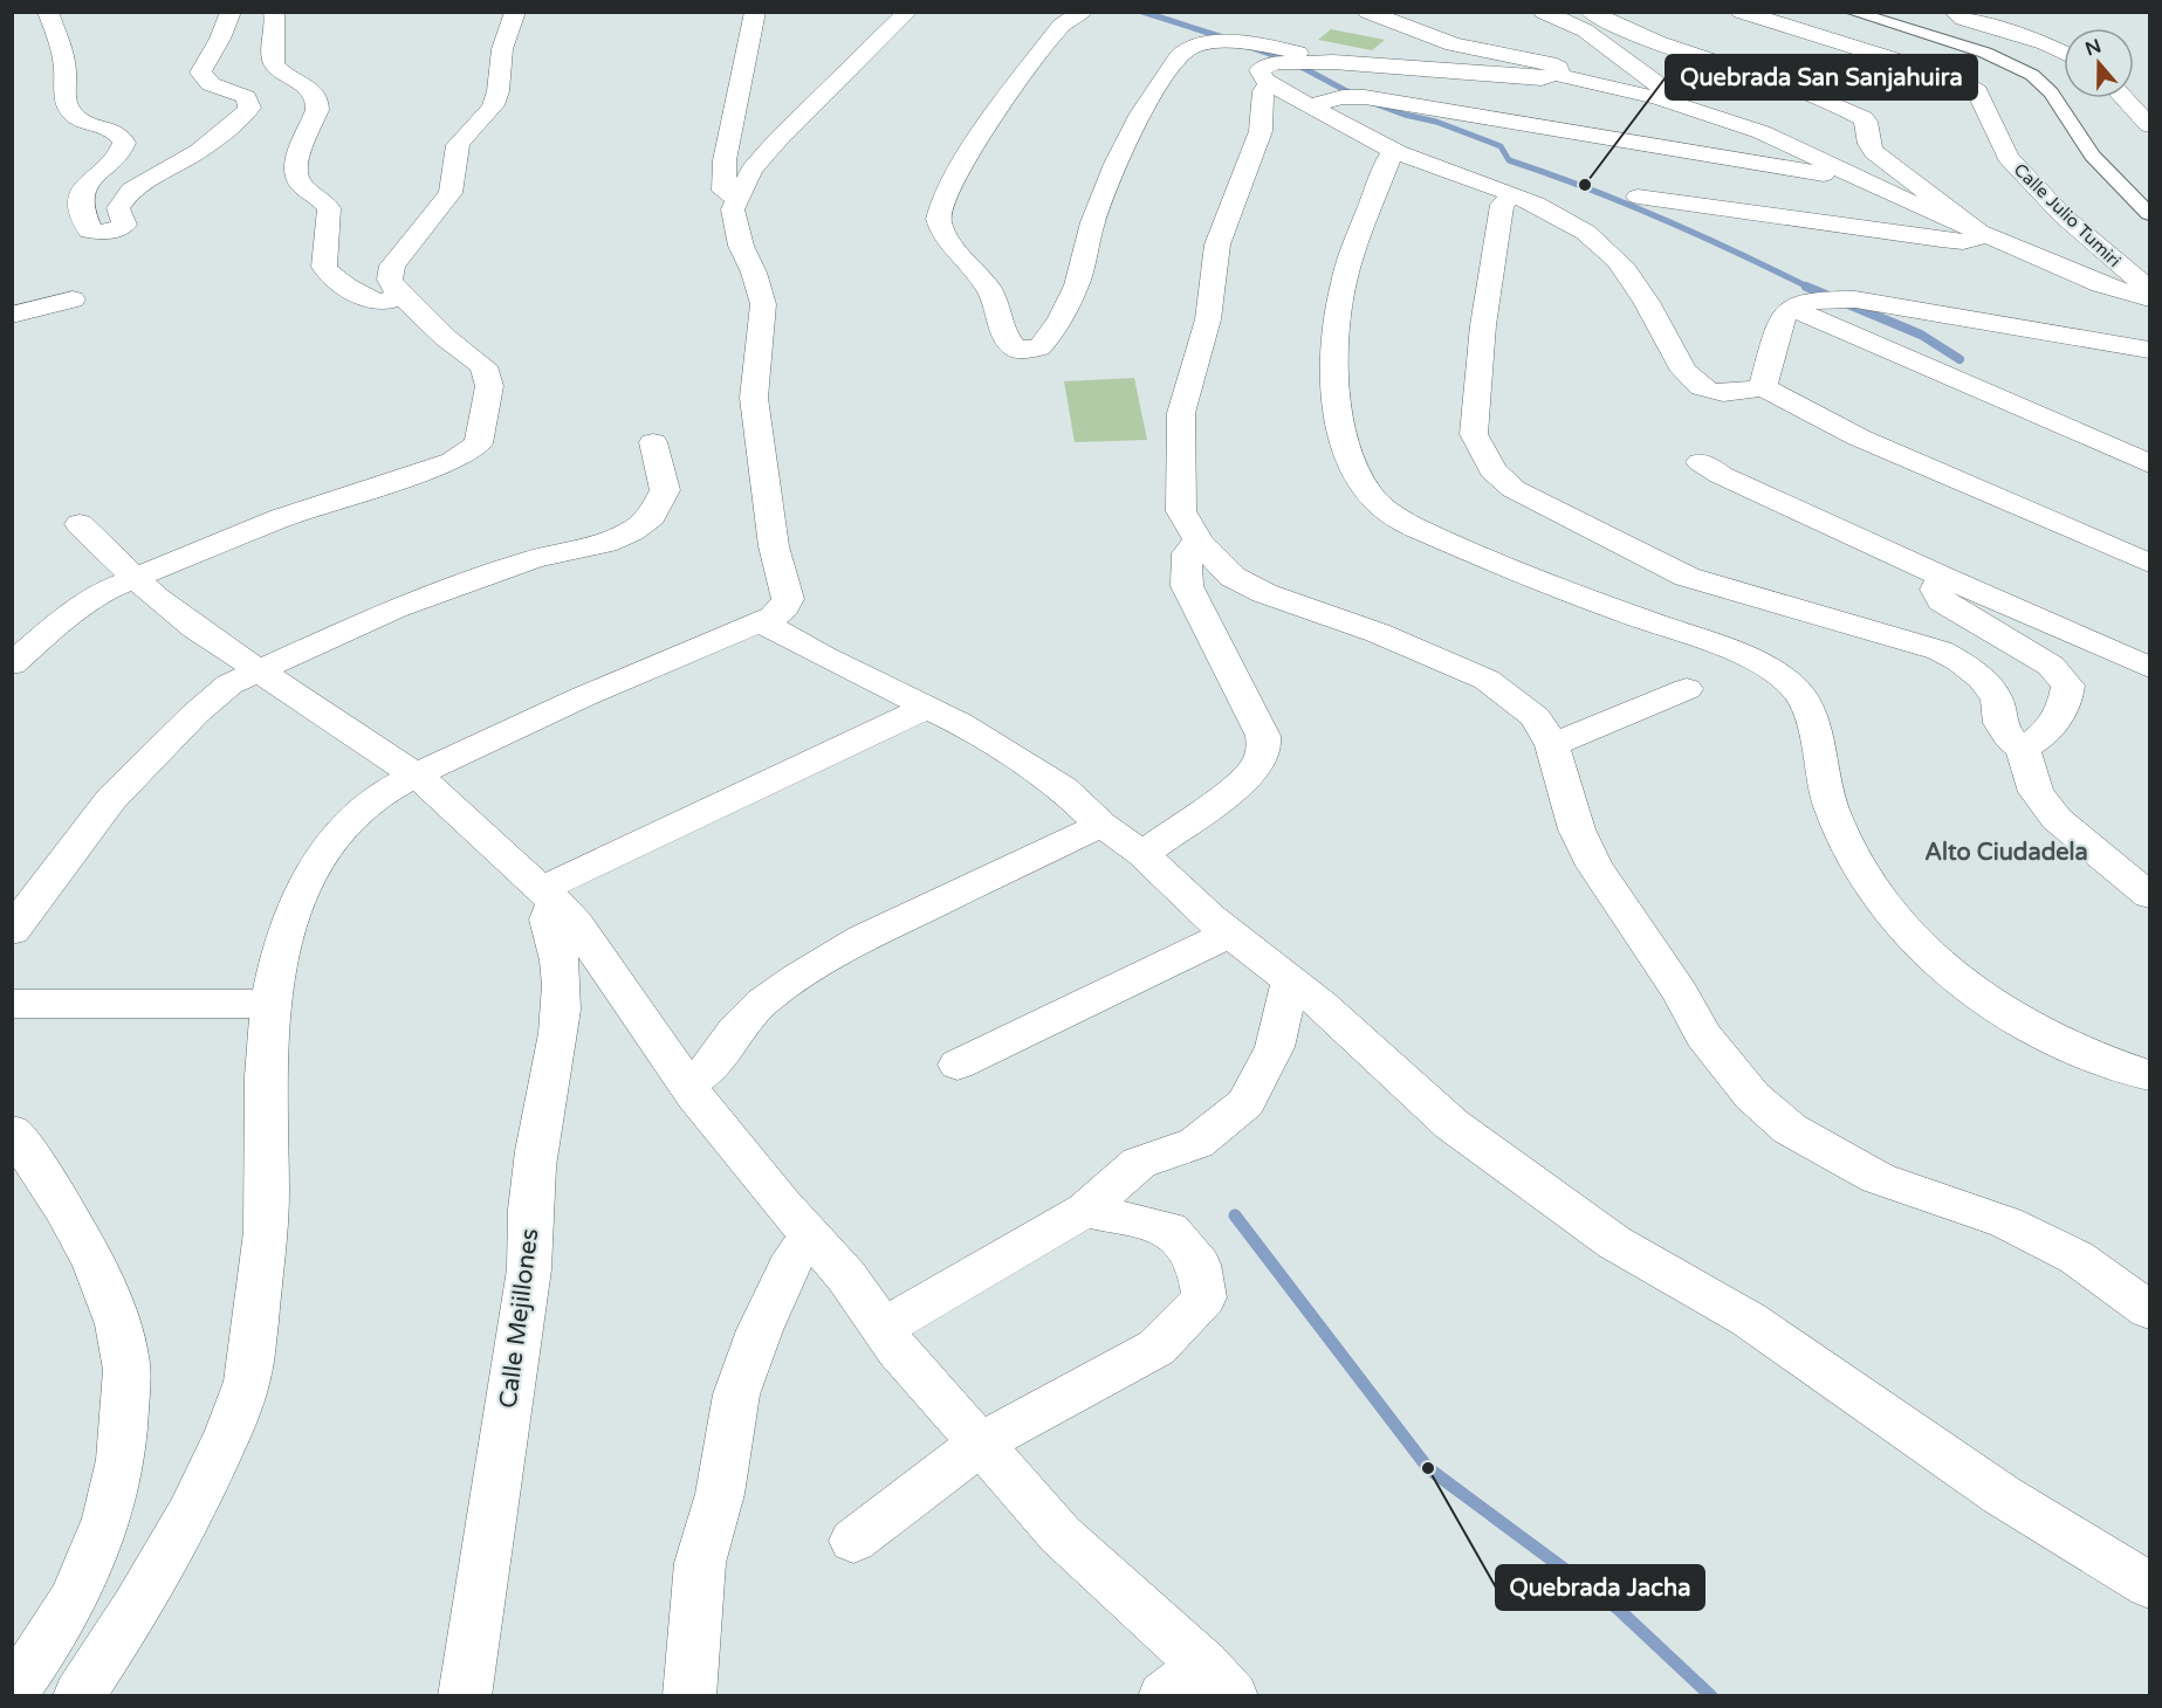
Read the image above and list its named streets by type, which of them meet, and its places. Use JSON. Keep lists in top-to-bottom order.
{
  "streets": {
    "street": ["Calle Julio Tumiri", "Calle Mejillones"]
  },
  "districts": ["Alto Ciudadela"],
  "places": ["Quebrada San Sanjahuira", "Quebrada Jacha"],
  "north": "top"
}
